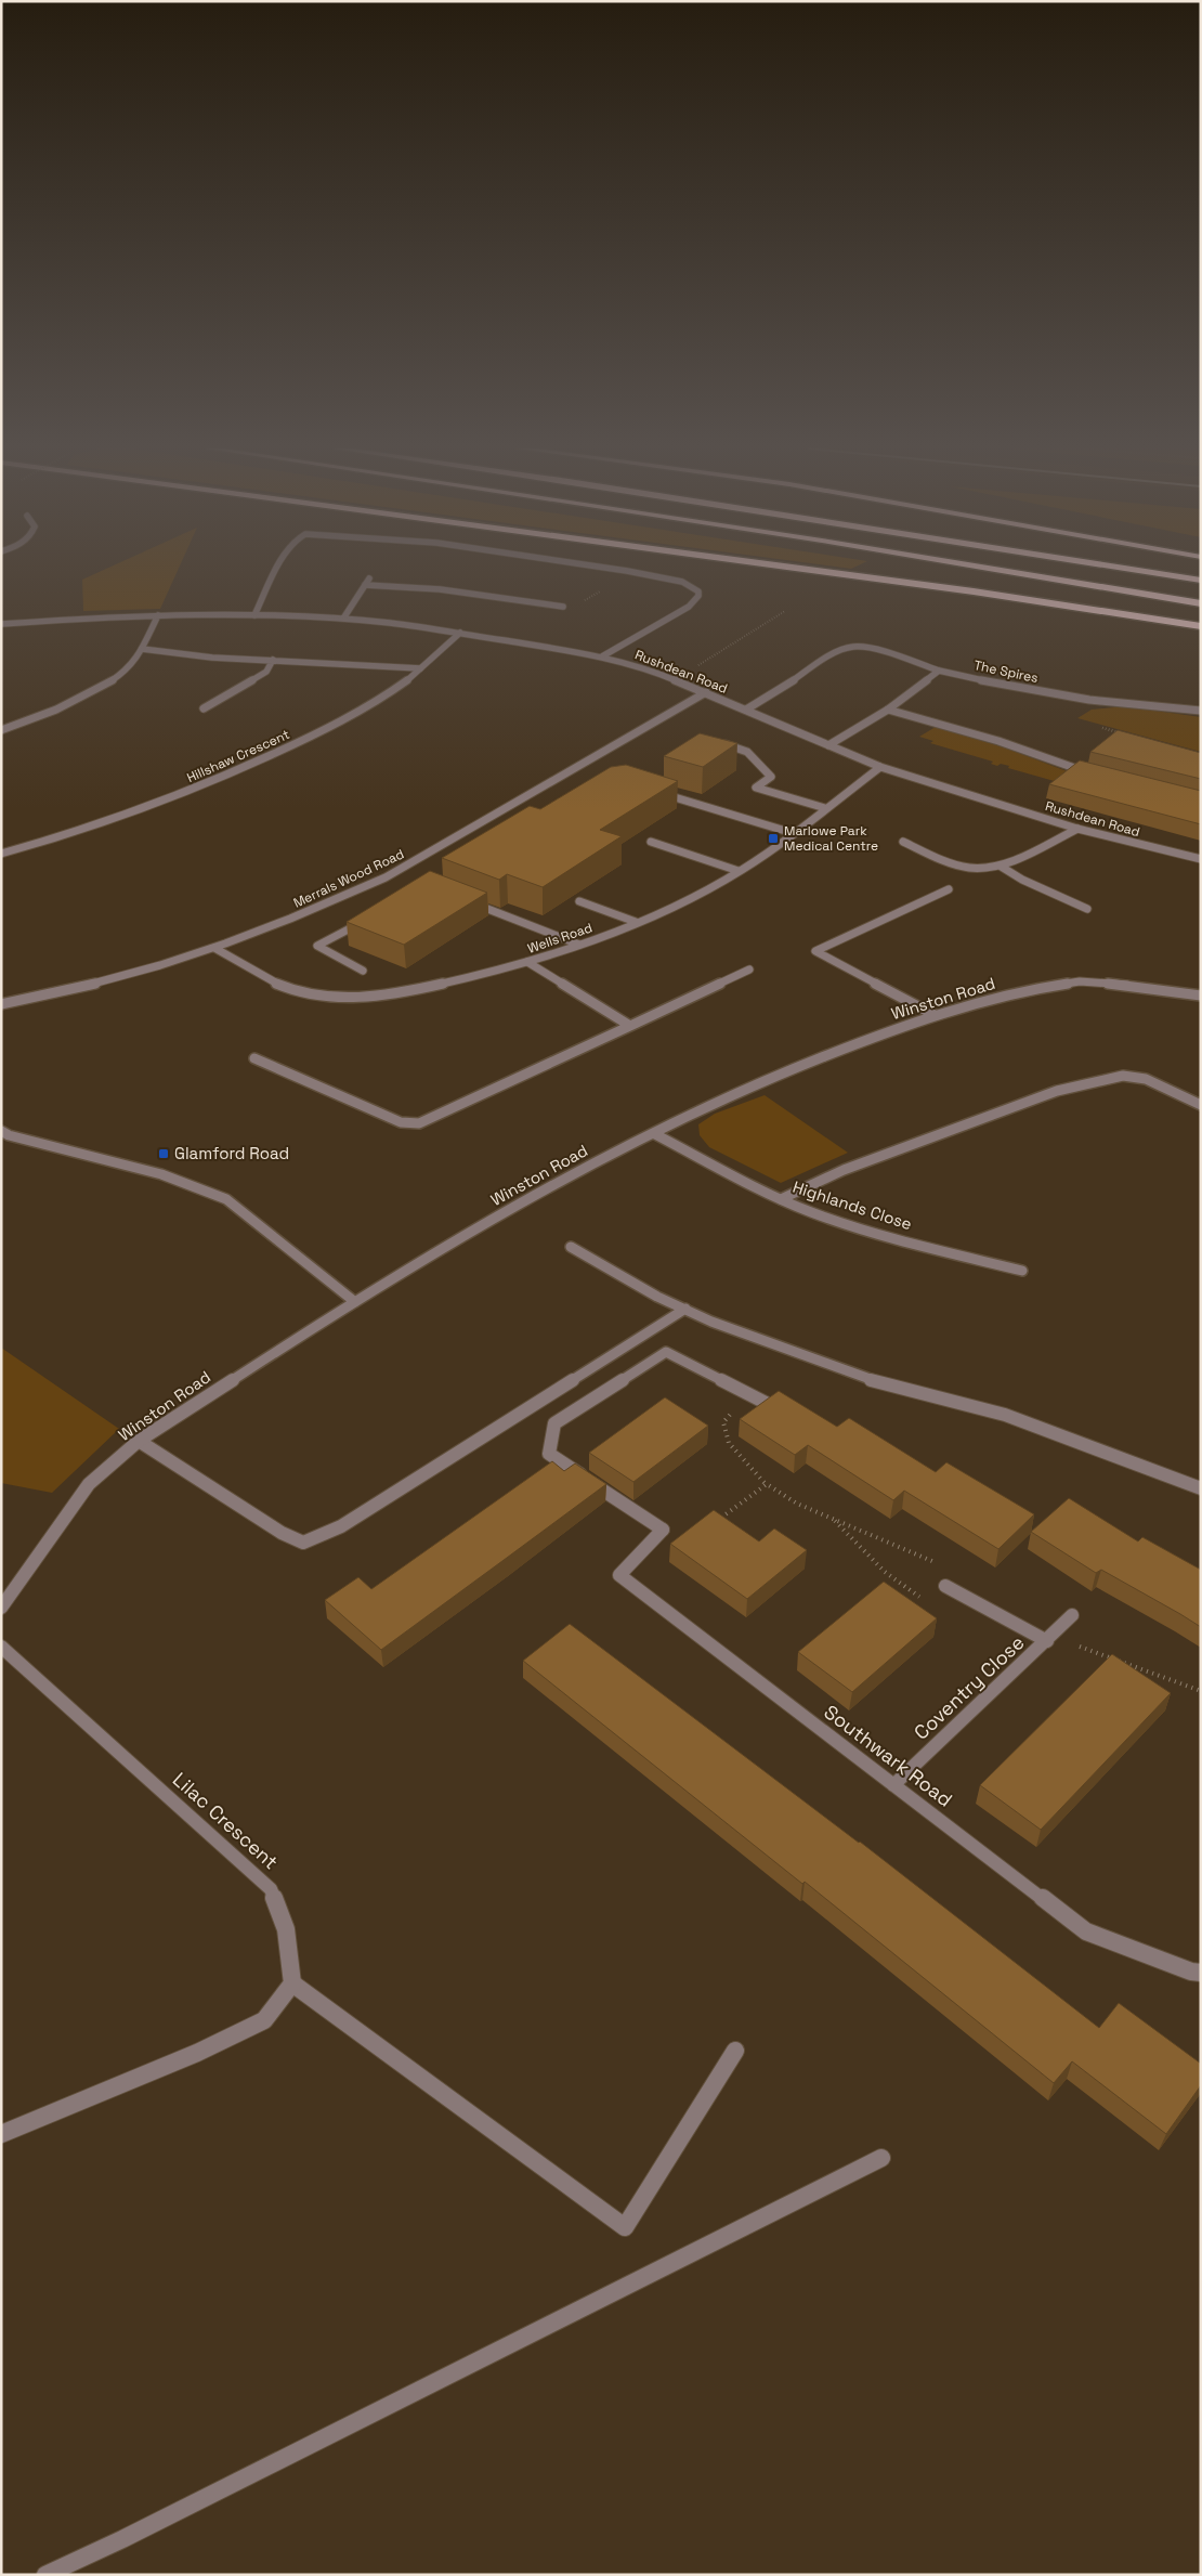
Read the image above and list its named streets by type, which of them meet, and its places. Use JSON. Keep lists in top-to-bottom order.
{
  "streets": {
    "street": [
      "Rushdean Road",
      "The Spires",
      "Hillshaw Crescent",
      "Merrals Wood Road",
      "Wells Road",
      "Winston Road",
      "Highlands Close",
      "Coventry Close",
      "Southwark Road",
      "Lilac Crescent"
    ]
  },
  "crossings": [
    ["Rushdean Road", "The Spires"],
    ["Rushdean Road", "Hillshaw Crescent"],
    ["Rushdean Road", "Merrals Wood Road"],
    ["Rushdean Road", "Wells Road"],
    ["Merrals Wood Road", "Wells Road"],
    ["Winston Road", "Highlands Close"],
    ["Coventry Close", "Southwark Road"]
  ],
  "places": {
    "transit": ["Marlowe Park Medical Centre", "Glamford Road"]
  }
}
